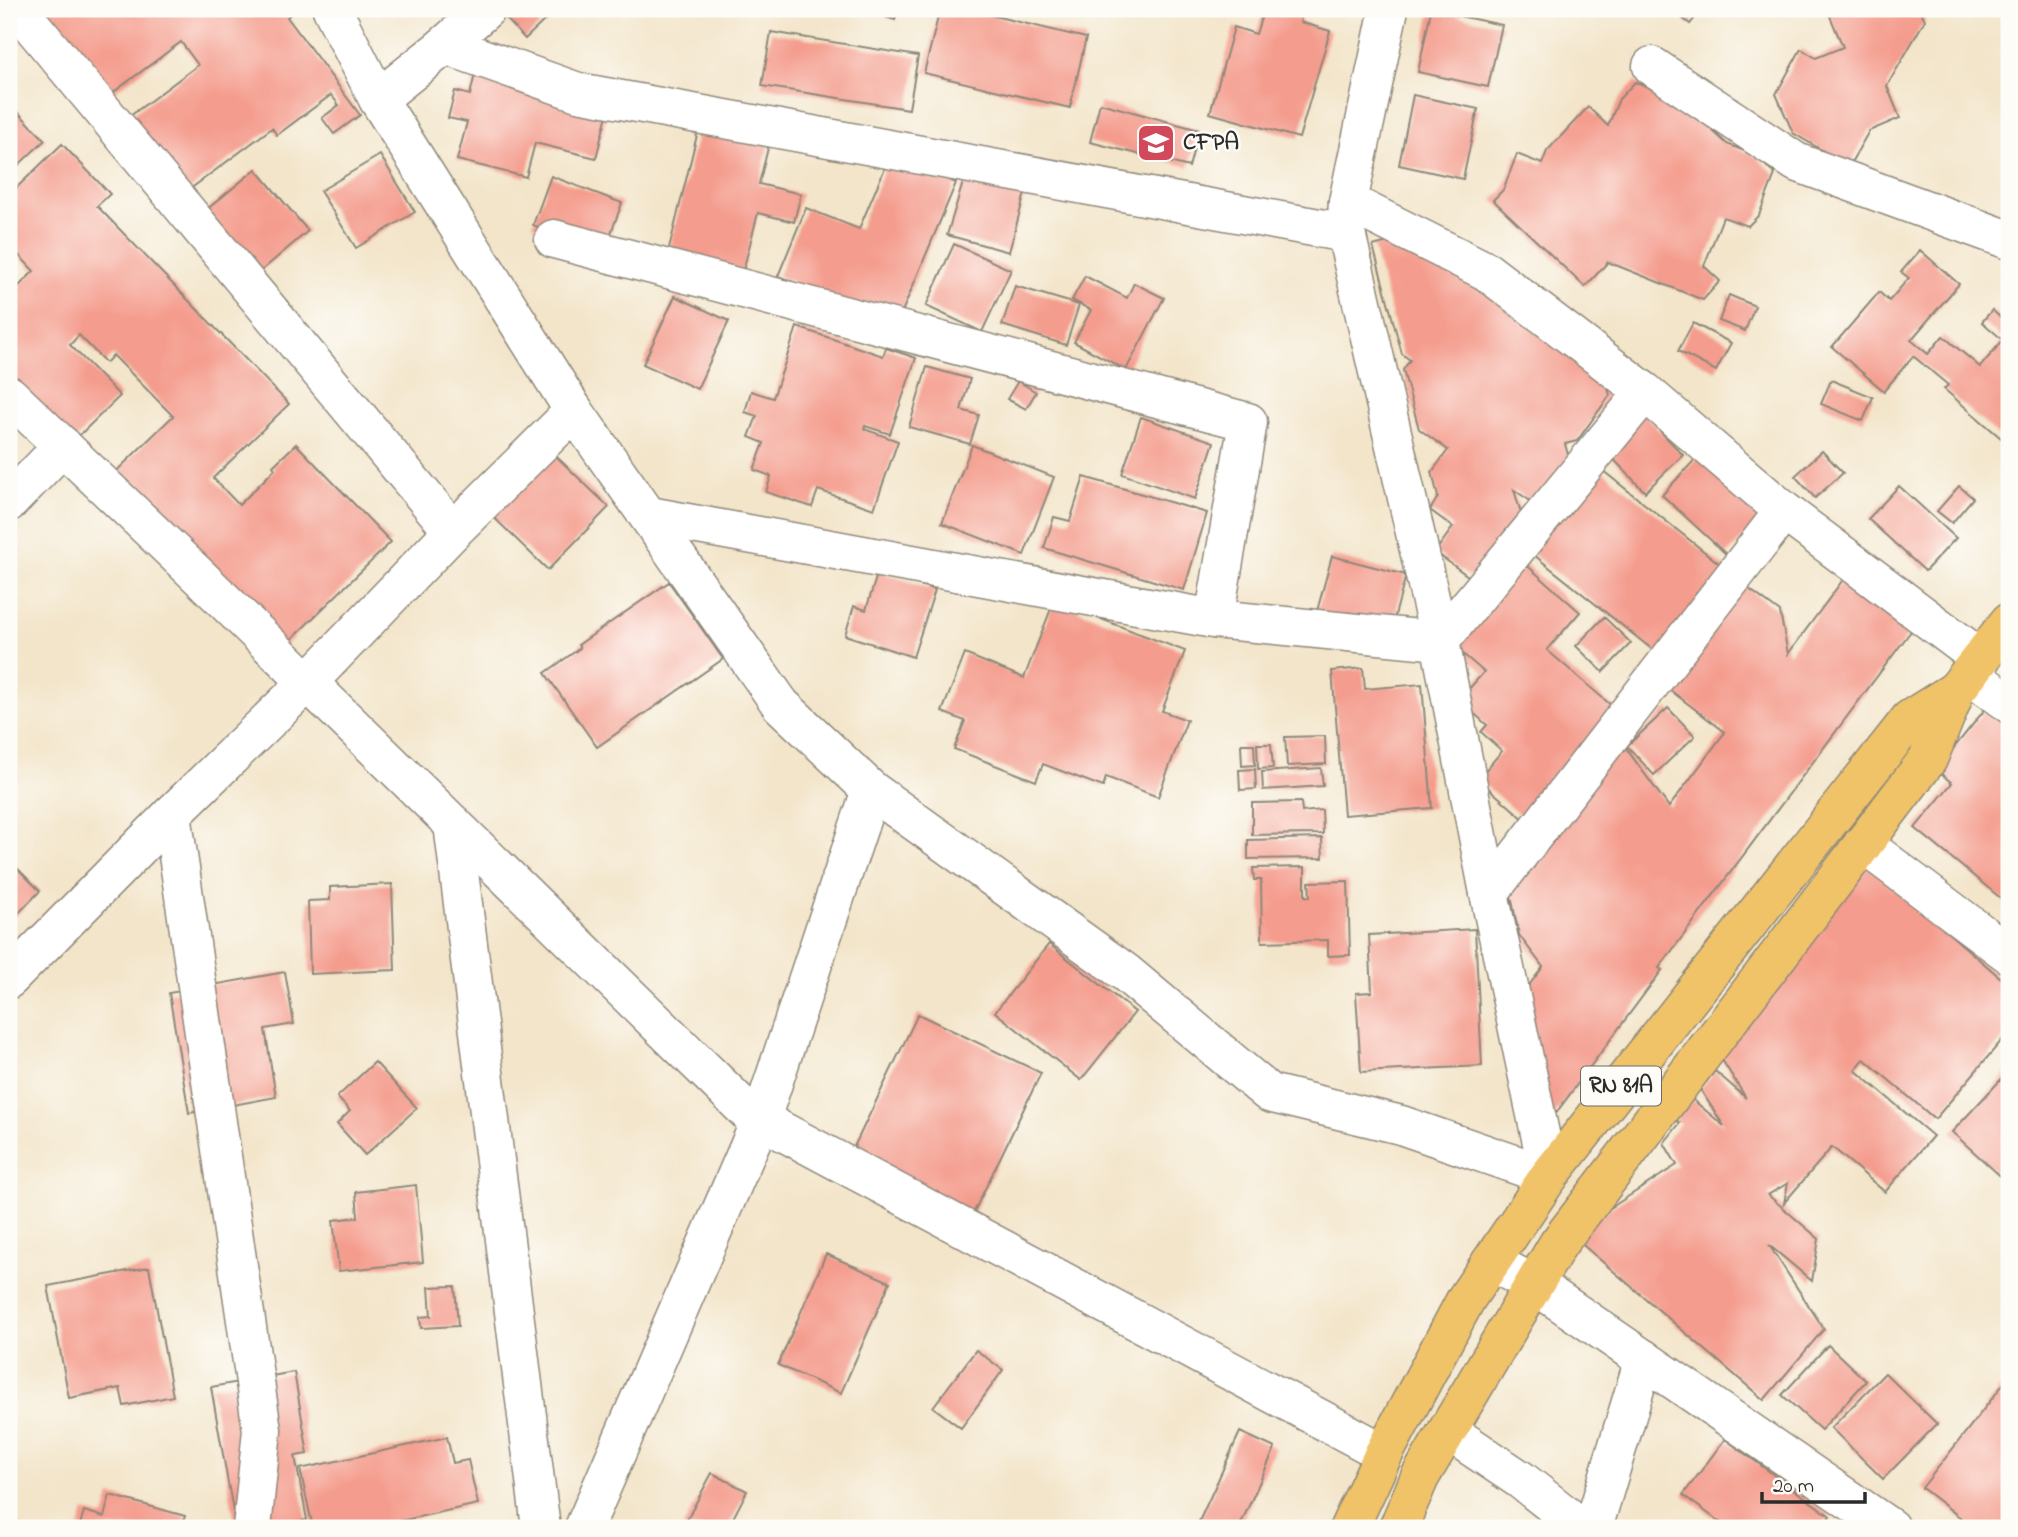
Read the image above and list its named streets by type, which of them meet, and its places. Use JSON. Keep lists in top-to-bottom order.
{
  "streets": {
    "main road": ["RN 81A"]
  },
  "places": {
    "school or university": ["CFPA"]
  },
  "scale_bar": "20 m"
}
